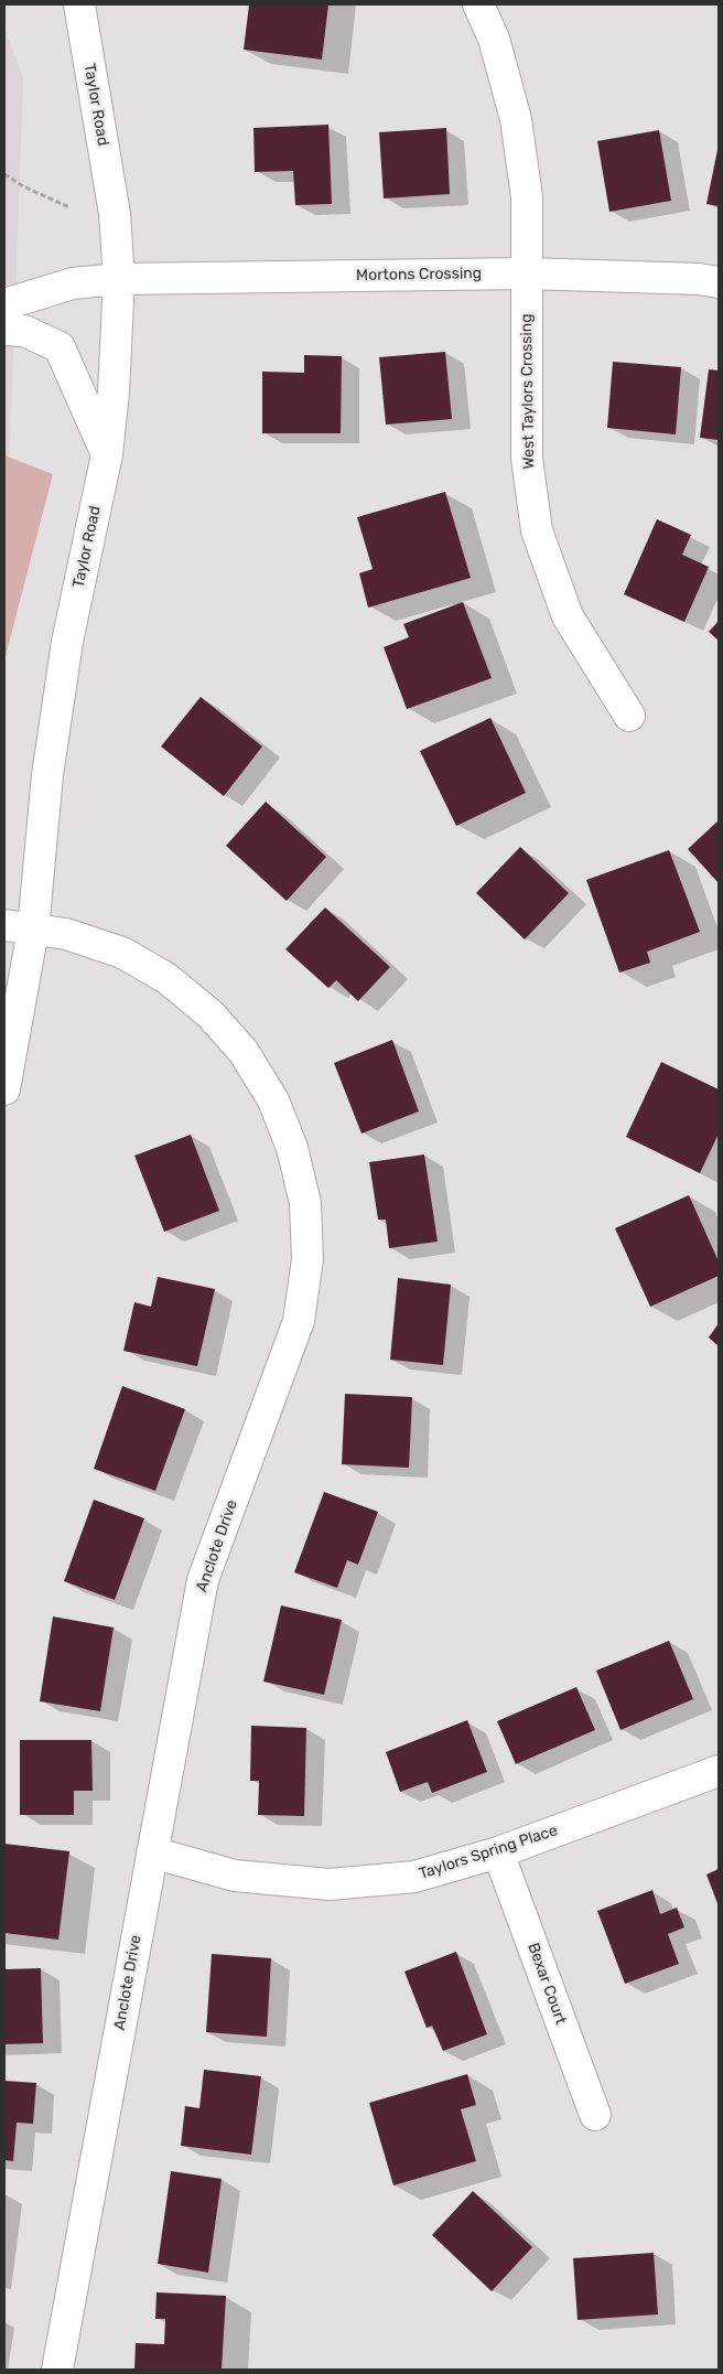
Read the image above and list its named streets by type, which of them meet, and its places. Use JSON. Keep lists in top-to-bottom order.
{
  "streets": {
    "street": [
      "Taylor Road",
      "Mortons Crossing",
      "West Taylors Crossing",
      "Anclote Drive",
      "Taylors Spring Place",
      "Bexar Court"
    ]
  },
  "crossings": [
    ["Taylor Road", "Mortons Crossing"],
    ["Taylor Road", "Anclote Drive"],
    ["Mortons Crossing", "West Taylors Crossing"],
    ["Anclote Drive", "Taylors Spring Place"],
    ["Taylors Spring Place", "Bexar Court"]
  ]
}
